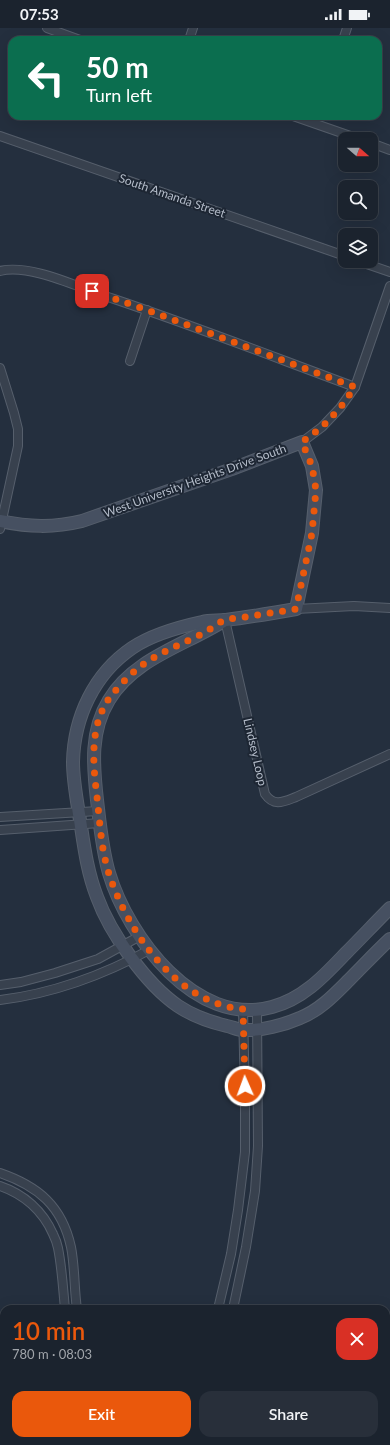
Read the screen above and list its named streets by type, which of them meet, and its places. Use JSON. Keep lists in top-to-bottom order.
{
  "streets": {
    "street": ["South Amanda Street", "West University Heights Drive South", "Lindsey Loop"]
  },
  "north": "right",
  "page": {
    "status": "07:53",
    "turn": ["50 m", "Turn left"],
    "heading": ["10 min", "780 m · 08:03"],
    "buttons": ["Exit", "Share"]
  }
}
